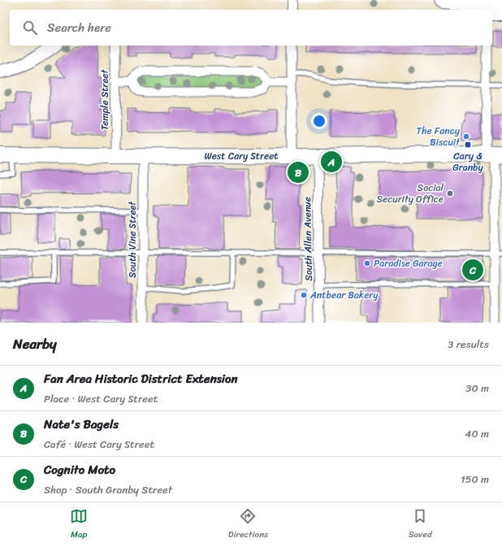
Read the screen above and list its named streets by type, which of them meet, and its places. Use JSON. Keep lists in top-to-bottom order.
{
  "streets": {
    "main road": ["West Cary Street"],
    "street": ["Temple Street", "South Allen Avenue", "South Vine Street"]
  },
  "crossings": [
    ["Temple Street", "West Cary Street"],
    ["West Cary Street", "South Allen Avenue"],
    ["West Cary Street", "South Vine Street"]
  ],
  "places": {
    "other": [
      "The Fancy Biscuit",
      "Social Security Office",
      "Paradise Garage",
      "Antbear Bakery"
    ],
    "transit": ["Cary & Granby"]
  },
  "page": {
    "search": "Search here",
    "pins": ["A", "B", "C"],
    "heading": ["Nearby", "3 results"],
    "list": [
      {
        "mark": "A",
        "name": "Fan Area Historic District Extension",
        "note": "Place · West Cary Street",
        "value": "30 m"
      },
      {
        "mark": "B",
        "name": "Nate's Bagels",
        "note": "Café · West Cary Street",
        "value": "40 m"
      },
      {
        "mark": "C",
        "name": "Cognito Moto",
        "note": "Shop · South Granby Street",
        "value": "150 m"
      }
    ],
    "nav": ["Map", "Directions", "Saved"]
  }
}
